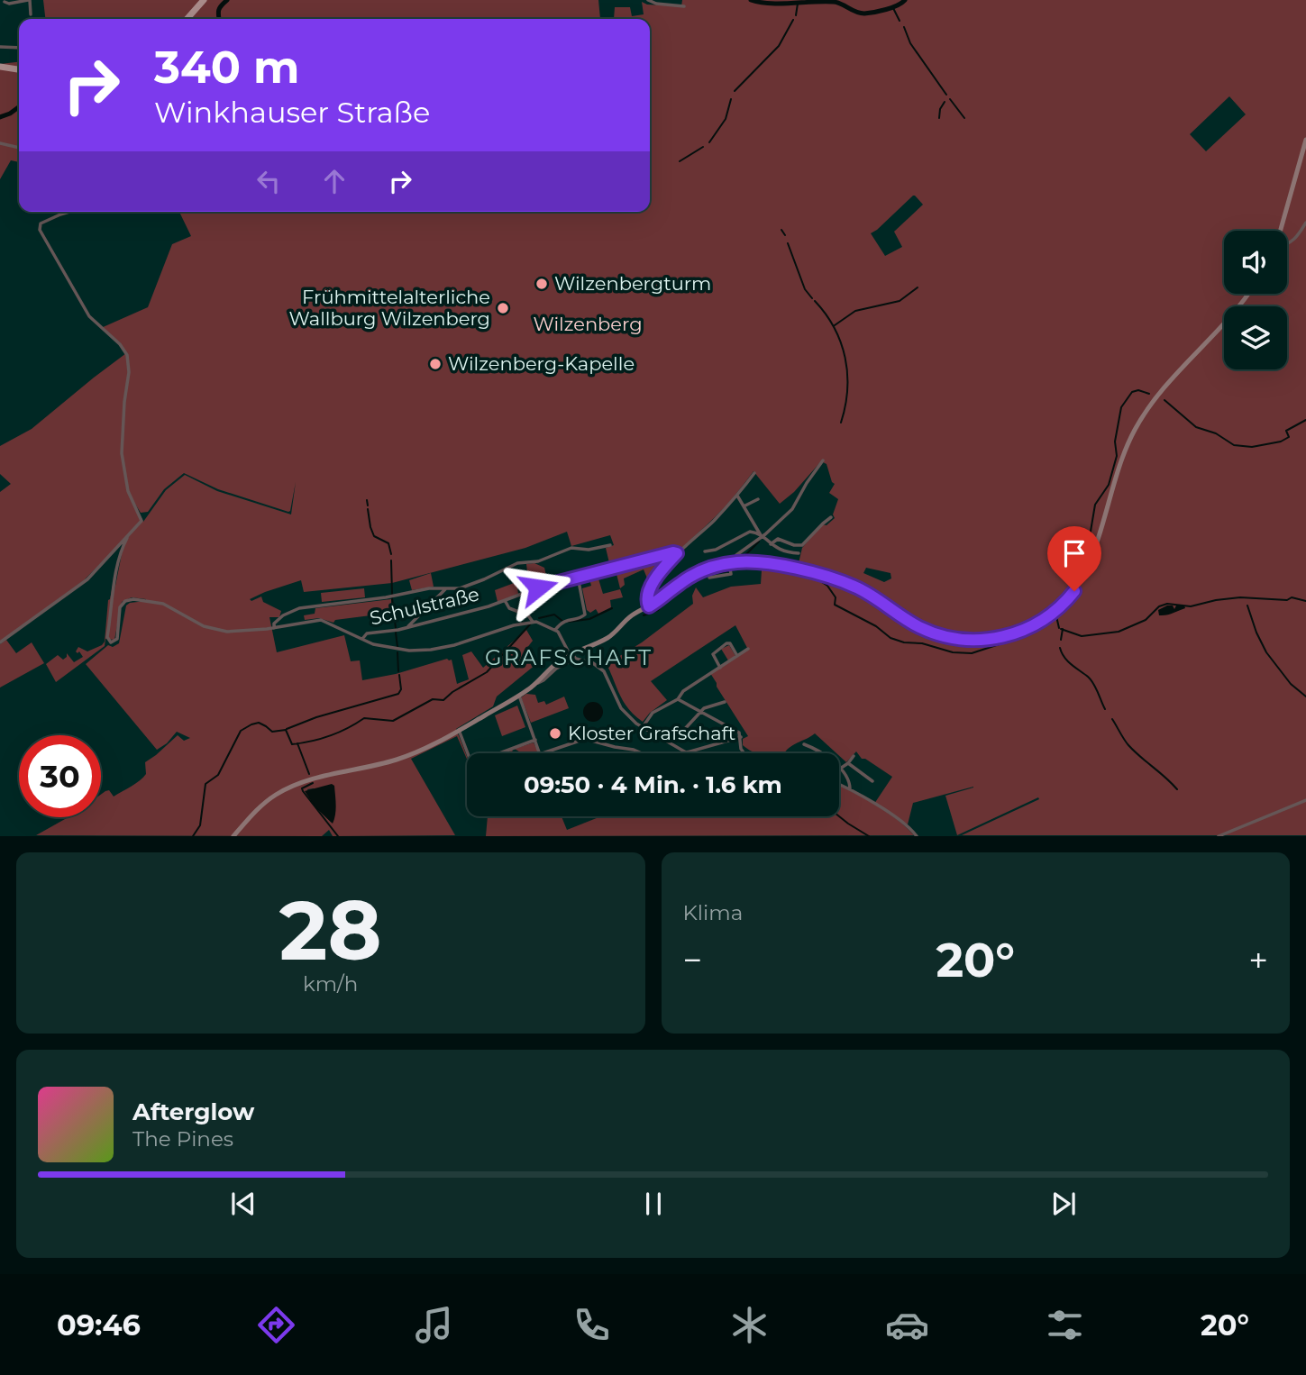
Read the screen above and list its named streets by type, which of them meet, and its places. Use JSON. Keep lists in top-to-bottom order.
{
  "streets": {
    "street": ["Schulstraße"]
  },
  "districts": ["GRAFSCHAFT"],
  "parks": ["Wilzenberg"],
  "places": [
    "Wilzenbergturm",
    "Frühmittelalterliche Wallburg Wilzenberg",
    "Wilzenberg-Kapelle",
    "Kloster Grafschaft"
  ],
  "page": {
    "turn": ["340 m", "Winkhauser Straße"],
    "limit": "30",
    "trip": "09:50 · 4 Min. · 1.6 km",
    "tile": [
      ["28", "km/h"],
      "Klima"
    ],
    "heat": ["−", "20°", "+"],
    "song": ["Afterglow", "The Pines"],
    "tabs": ["09:46", "20°"]
  }
}
